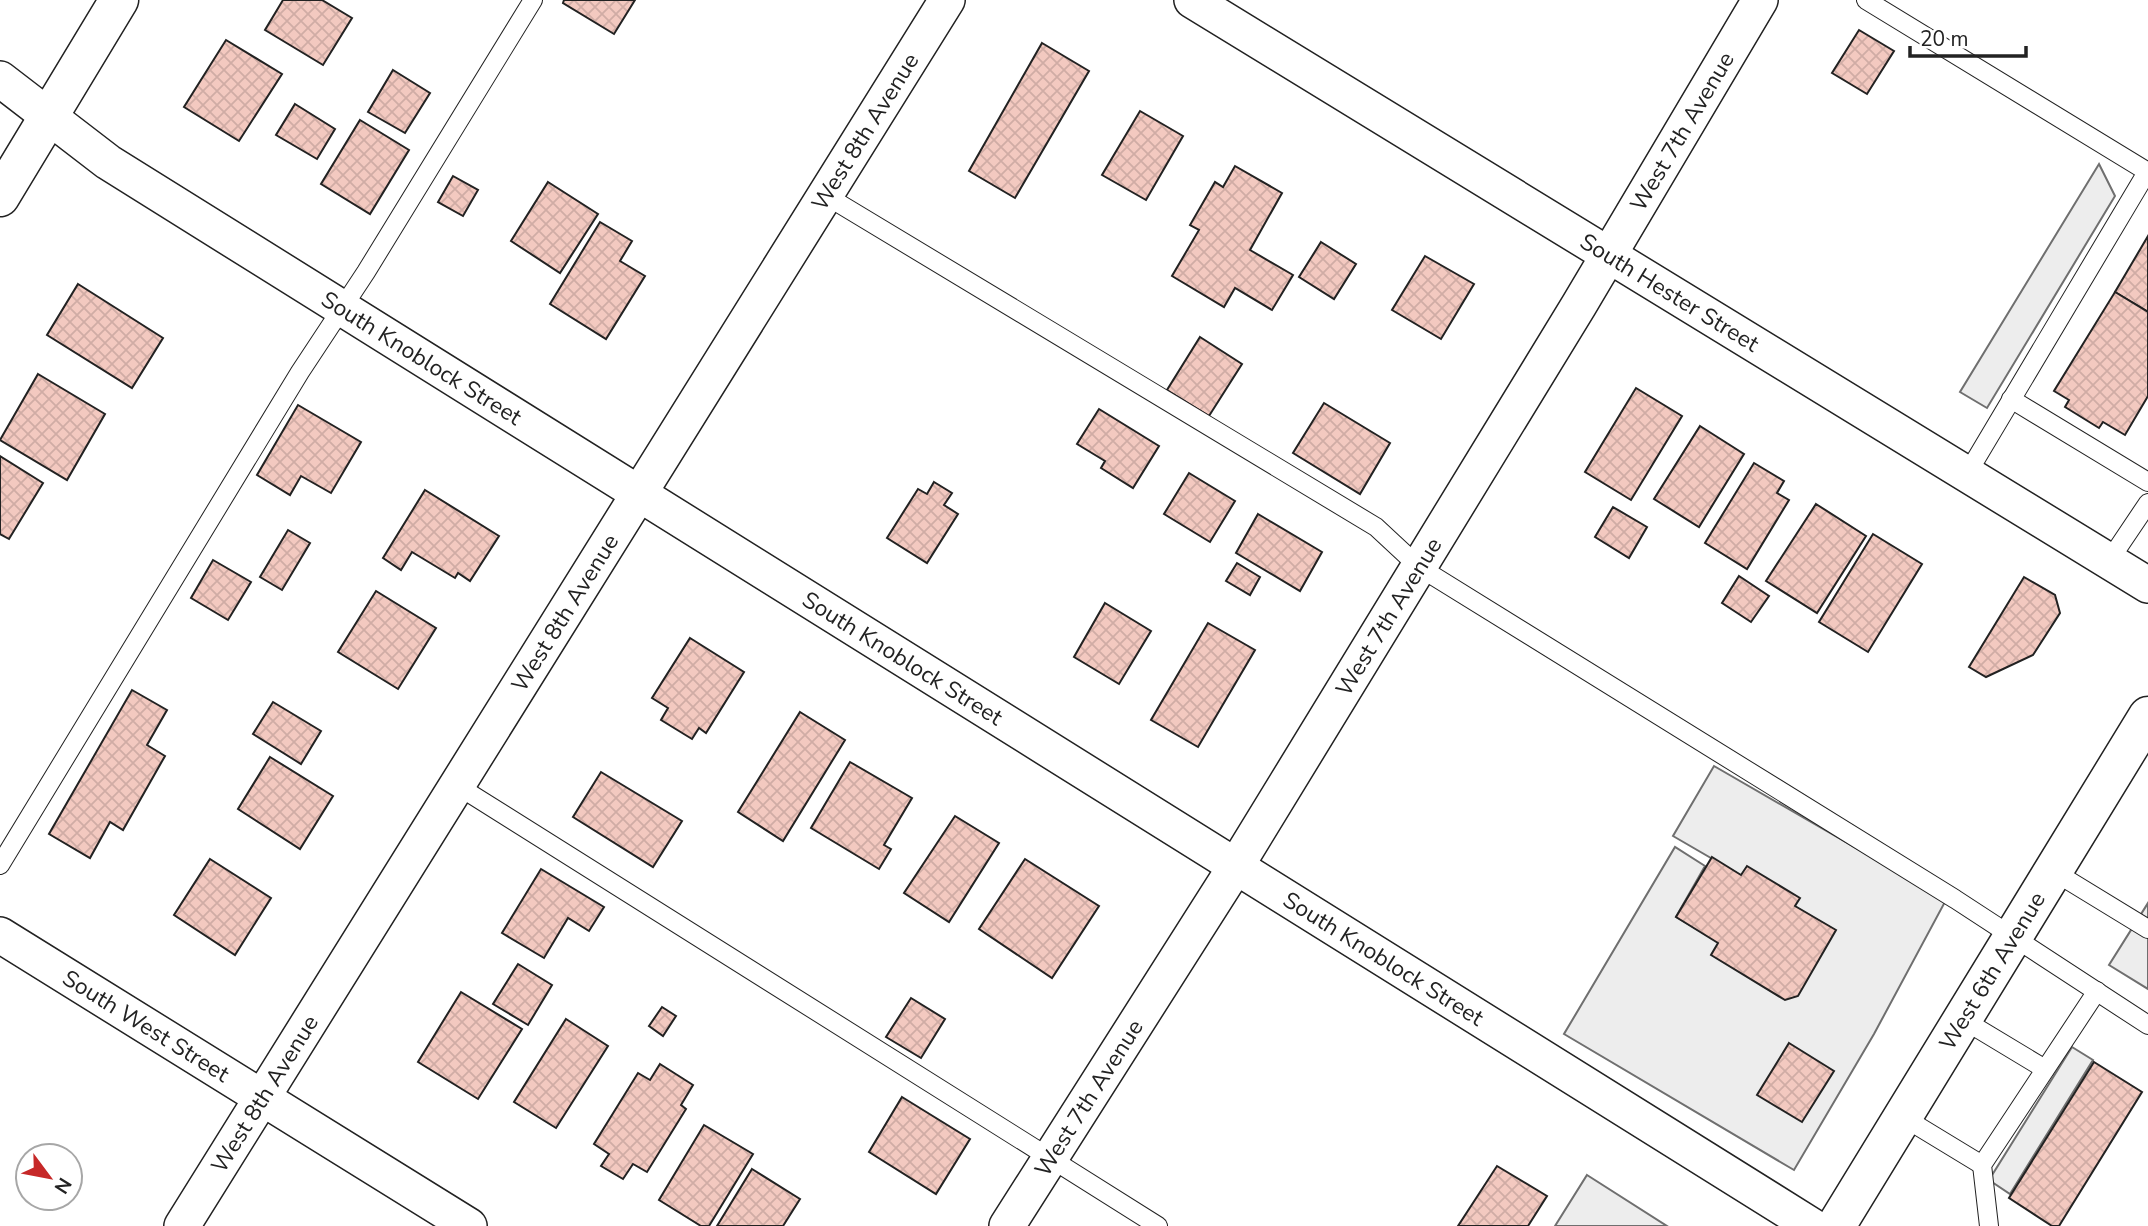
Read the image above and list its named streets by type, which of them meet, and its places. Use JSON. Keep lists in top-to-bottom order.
{
  "streets": {
    "main road": ["West 6th Avenue"],
    "street": [
      "West 7th Avenue",
      "West 8th Avenue",
      "South Hester Street",
      "South Knoblock Street",
      "South West Street"
    ]
  },
  "crossings": [
    ["West 7th Avenue", "South Hester Street"],
    ["West 7th Avenue", "South Knoblock Street"],
    ["West 8th Avenue", "South Knoblock Street"],
    ["West 8th Avenue", "South West Street"]
  ],
  "scale_bar": "20 m",
  "north": "bottom right"
}
